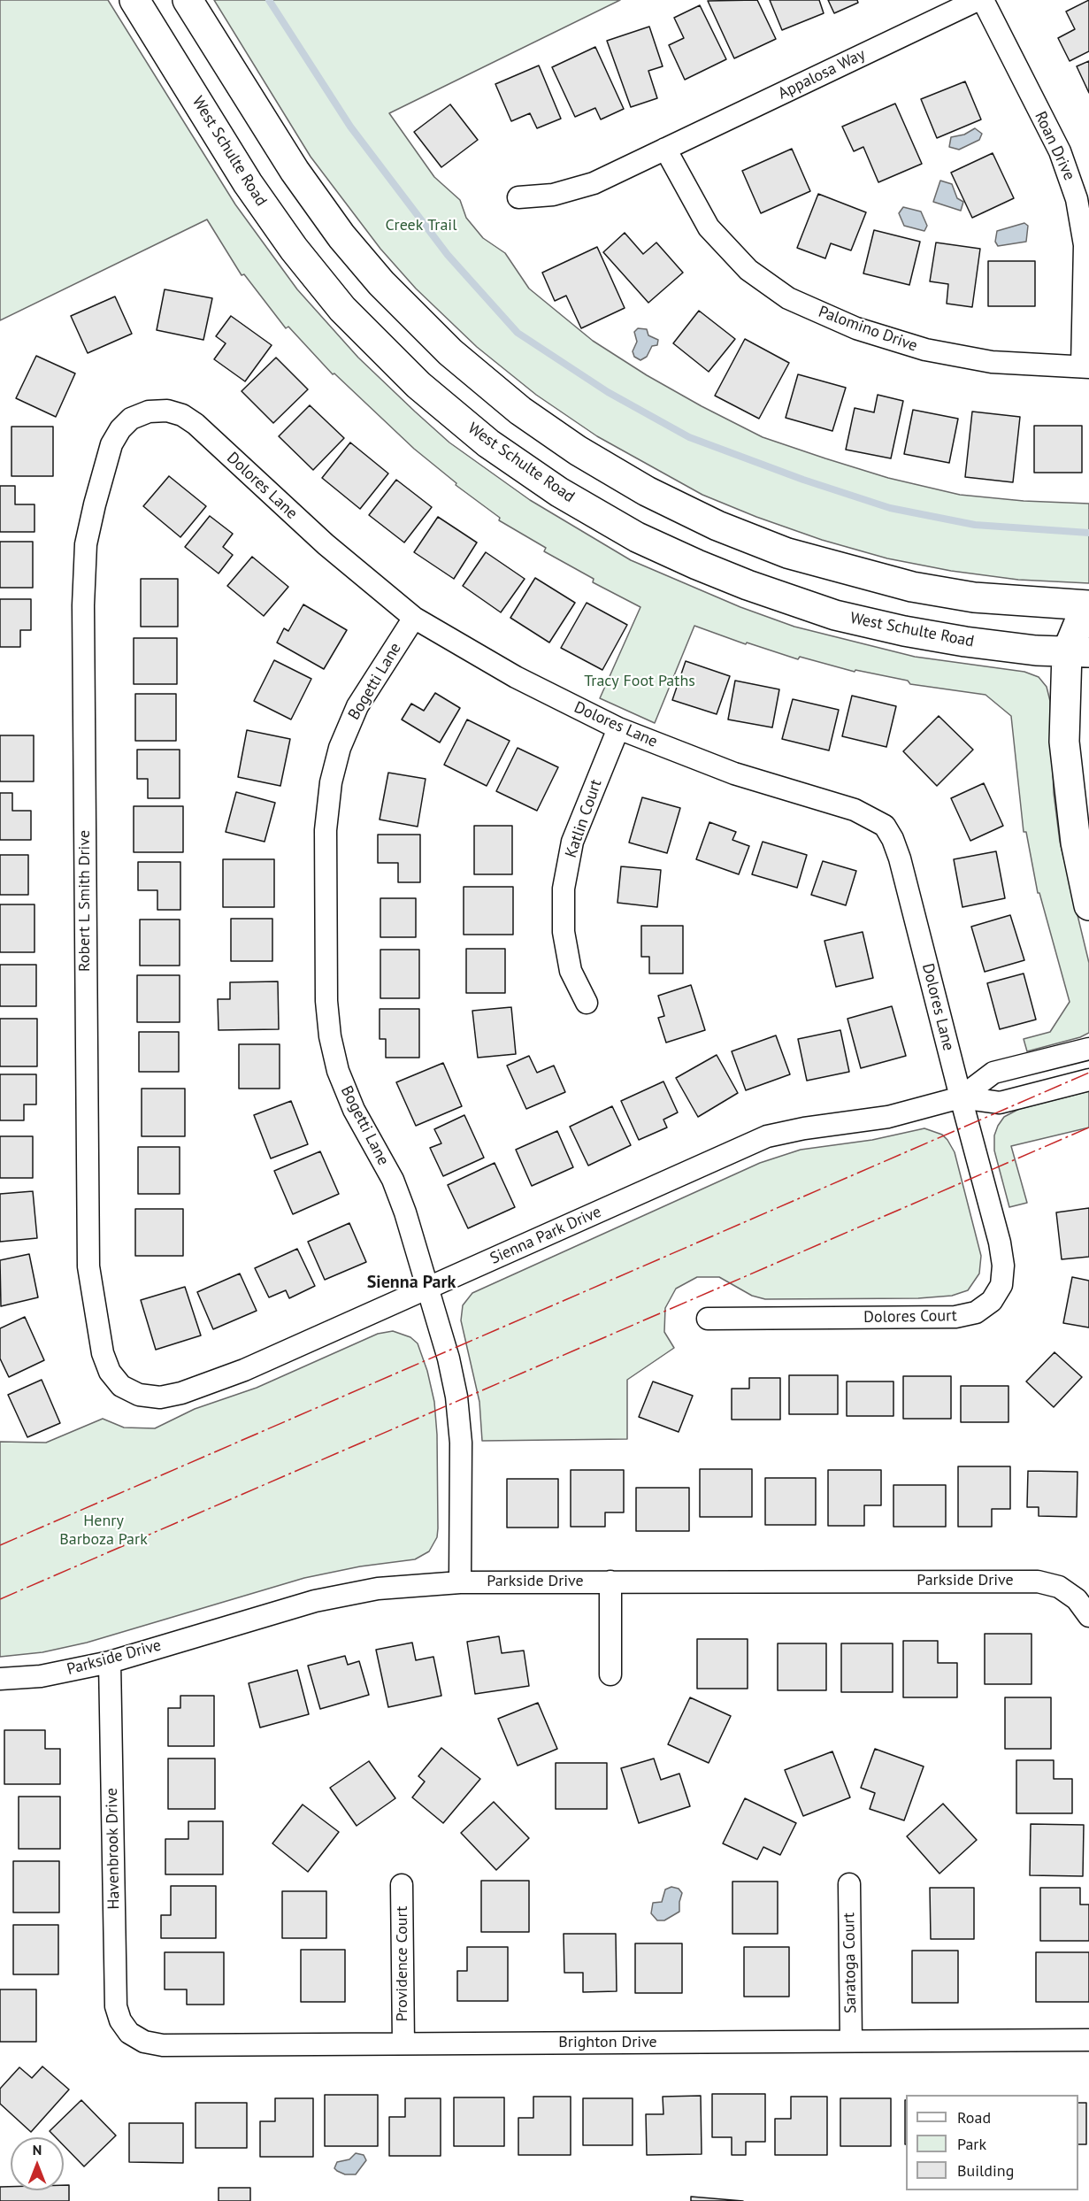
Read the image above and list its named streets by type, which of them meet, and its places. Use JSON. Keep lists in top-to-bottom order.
{
  "streets": {
    "main road": ["West Schulte Road"],
    "street": [
      "Appalosa Way",
      "Roan Drive",
      "Palomino Drive",
      "Dolores Lane",
      "Bogetti Lane",
      "Katlin Court",
      "Robert L Smith Drive",
      "Sienna Park Drive",
      "Dolores Court",
      "Parkside Drive",
      "Havenbrook Drive",
      "Saratoga Court",
      "Providence Court",
      "Brighton Drive"
    ]
  },
  "crossings": [
    ["Appalosa Way", "Palomino Drive"],
    ["Roan Drive", "Palomino Drive"],
    ["Dolores Lane", "Bogetti Lane"],
    ["Dolores Lane", "Katlin Court"],
    ["Dolores Lane", "Robert L Smith Drive"],
    ["Dolores Lane", "Sienna Park Drive"],
    ["Dolores Lane", "Dolores Court"],
    ["Bogetti Lane", "Sienna Park Drive"],
    ["Bogetti Lane", "Parkside Drive"],
    ["Robert L Smith Drive", "Sienna Park Drive"],
    ["Sienna Park Drive", "Dolores Court"],
    ["Parkside Drive", "Havenbrook Drive"],
    ["Havenbrook Drive", "Brighton Drive"],
    ["Saratoga Court", "Brighton Drive"],
    ["Providence Court", "Brighton Drive"]
  ],
  "districts": ["Sienna Park"],
  "parks": ["Creek Trail", "Tracy Foot Paths", "Henry Barboza Park"],
  "legend": ["Road", "Park", "Building"],
  "north": "top"
}
